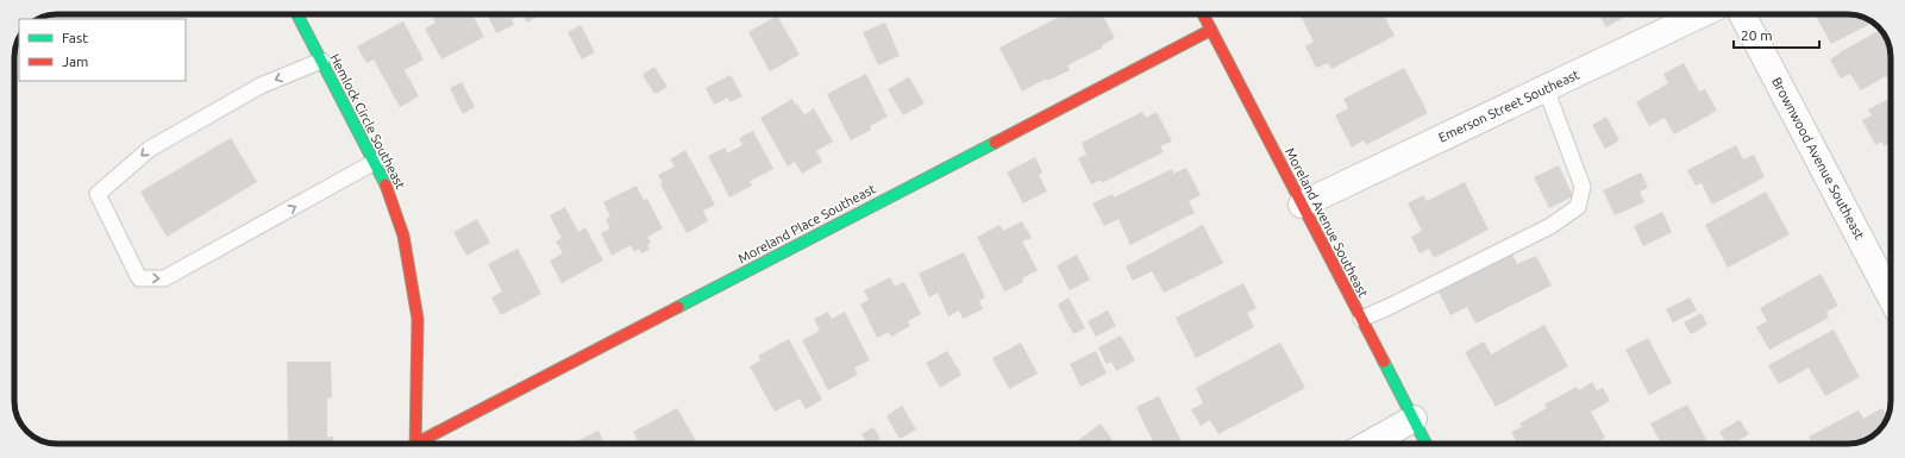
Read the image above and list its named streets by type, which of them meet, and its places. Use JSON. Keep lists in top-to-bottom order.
{
  "streets": {
    "main road": ["Hemlock Circle Southeast", "Moreland Avenue Southeast", "Moreland Place Southeast"],
    "street": ["Emerson Street Southeast", "Brownwood Avenue Southeast"]
  },
  "crossings": [
    ["Emerson Street Southeast", "Moreland Avenue Southeast"],
    ["Moreland Avenue Southeast", "Moreland Place Southeast"]
  ],
  "legend": ["Fast", "Jam"],
  "scale_bar": "20 m"
}
